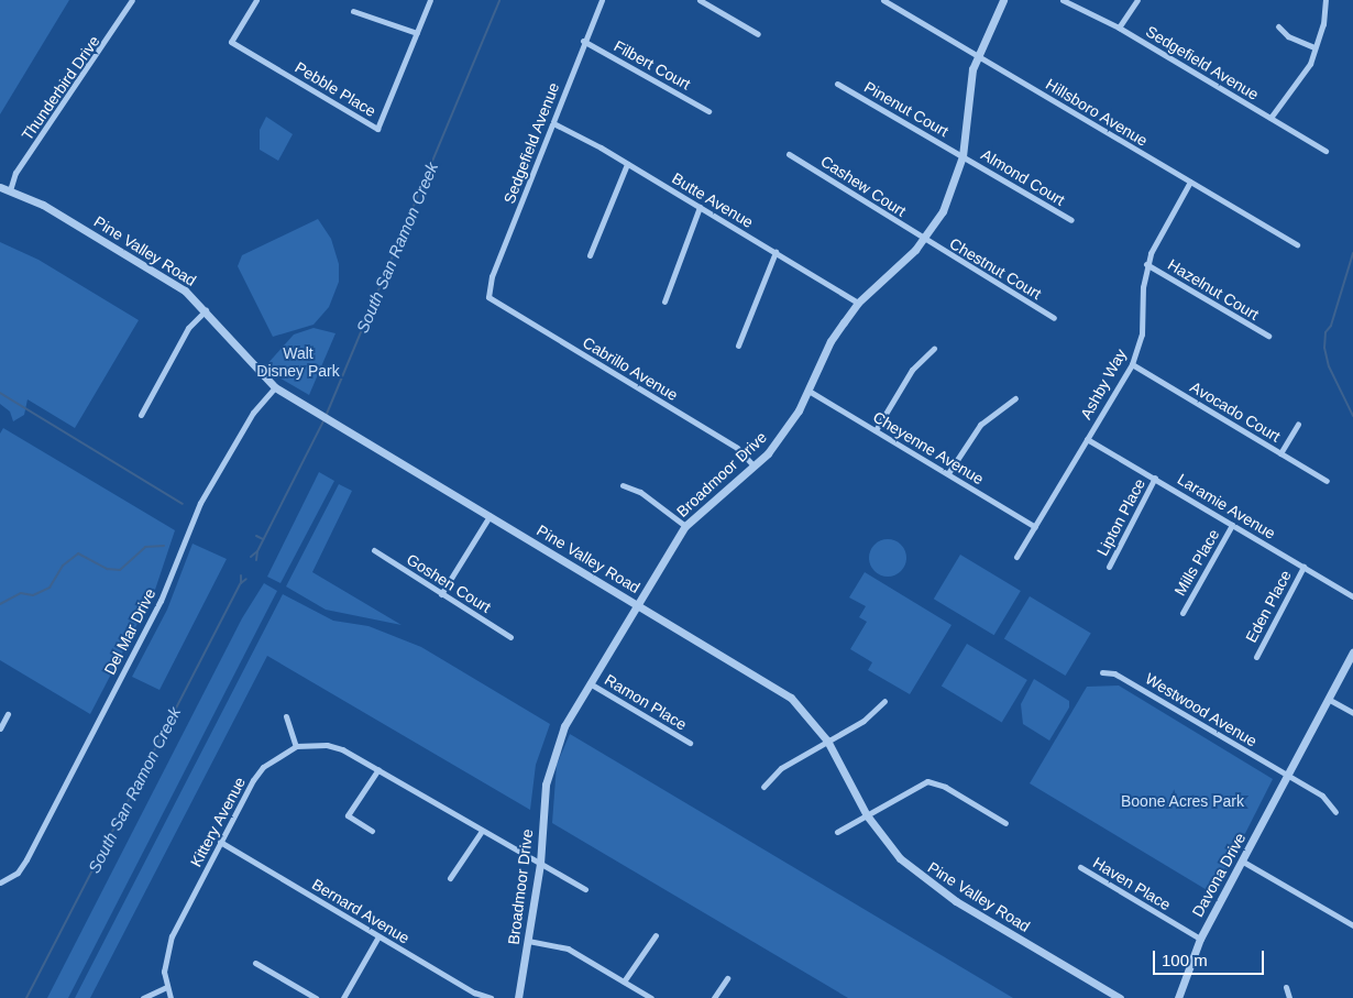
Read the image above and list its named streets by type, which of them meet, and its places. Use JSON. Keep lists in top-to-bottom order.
{
  "streets": {
    "street": [
      "Sedgefield Avenue",
      "Filbert Court",
      "Thunderbird Drive",
      "Pebble Place",
      "Pinenut Court",
      "Hillsboro Avenue",
      "Almond Court",
      "Cashew Court",
      "Butte Avenue",
      "Pine Valley Road",
      "Chestnut Court",
      "Hazelnut Court",
      "Cabrillo Avenue",
      "Ashby Way",
      "Avocado Court",
      "Cheyenne Avenue",
      "Broadmoor Drive",
      "Laramie Avenue",
      "Lipton Place",
      "Mills Place",
      "Goshen Court",
      "Eden Place",
      "Del Mar Drive",
      "Ramon Place",
      "Westwood Avenue",
      "Kittery Avenue",
      "Davona Drive",
      "Haven Place",
      "Bernard Avenue"
    ]
  },
  "crossings": [
    ["Sedgefield Avenue", "Filbert Court"],
    ["Sedgefield Avenue", "Butte Avenue"],
    ["Sedgefield Avenue", "Cabrillo Avenue"],
    ["Thunderbird Drive", "Pine Valley Road"],
    ["Pinenut Court", "Almond Court"],
    ["Pinenut Court", "Broadmoor Drive"],
    ["Hillsboro Avenue", "Ashby Way"],
    ["Hillsboro Avenue", "Broadmoor Drive"],
    ["Almond Court", "Broadmoor Drive"],
    ["Cashew Court", "Chestnut Court"],
    ["Cashew Court", "Broadmoor Drive"],
    ["Butte Avenue", "Broadmoor Drive"],
    ["Pine Valley Road", "Broadmoor Drive"],
    ["Pine Valley Road", "Del Mar Drive"],
    ["Chestnut Court", "Broadmoor Drive"],
    ["Hazelnut Court", "Ashby Way"],
    ["Cabrillo Avenue", "Broadmoor Drive"],
    ["Ashby Way", "Avocado Court"],
    ["Ashby Way", "Cheyenne Avenue"],
    ["Ashby Way", "Laramie Avenue"],
    ["Cheyenne Avenue", "Broadmoor Drive"],
    ["Broadmoor Drive", "Ramon Place"],
    ["Broadmoor Drive", "Kittery Avenue"],
    ["Laramie Avenue", "Lipton Place"],
    ["Laramie Avenue", "Mills Place"],
    ["Laramie Avenue", "Eden Place"],
    ["Westwood Avenue", "Davona Drive"],
    ["Kittery Avenue", "Bernard Avenue"],
    ["Davona Drive", "Haven Place"]
  ],
  "water": ["South San Ramon Creek"],
  "parks": ["Walt Disney Park", "Boone Acres Park"],
  "scale_bar": "100 m"
}
